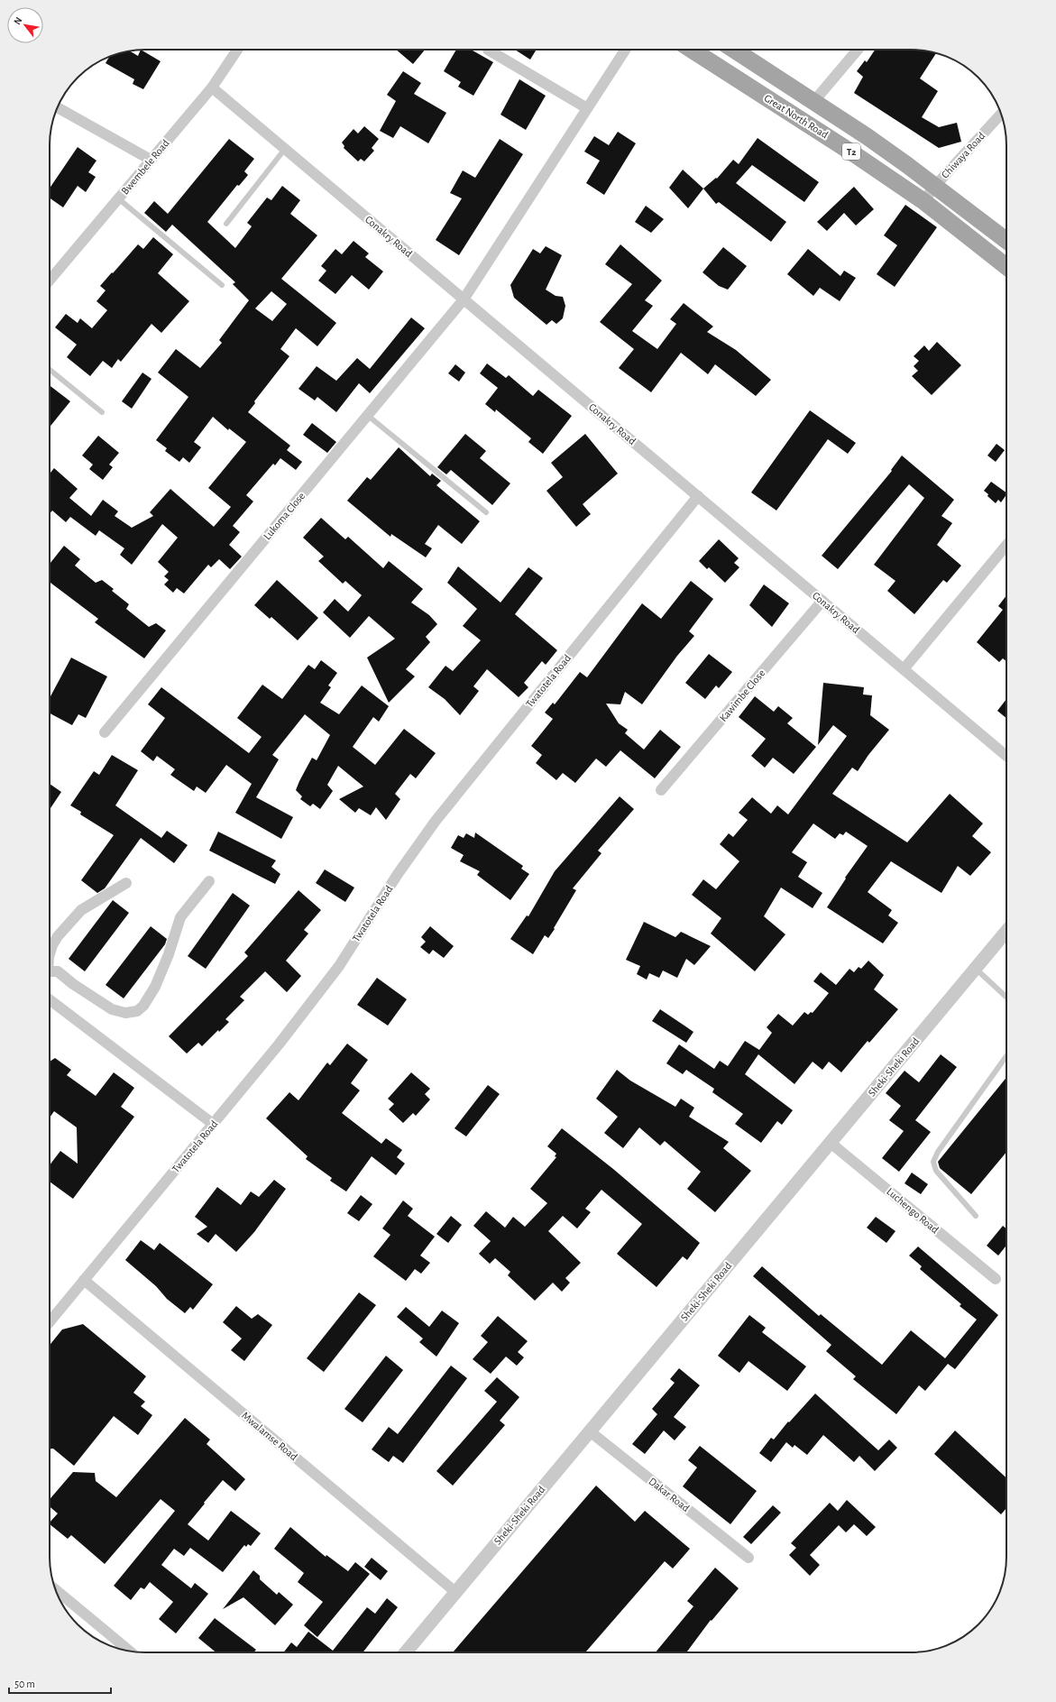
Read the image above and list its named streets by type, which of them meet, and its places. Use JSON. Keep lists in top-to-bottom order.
{
  "streets": {
    "main road": ["Great North Road", "T2"],
    "street": [
      "Chiwaya Road",
      "Bwembele Road",
      "Conakry Road",
      "Lukoma Close",
      "Twatotela Road",
      "Kawimbe Close",
      "Sheki-Sheki Road",
      "Luchengo Road",
      "Mwalamse Road",
      "Dakar Road"
    ]
  },
  "crossings": [
    ["Great North Road", "Chiwaya Road"],
    ["Bwembele Road", "Conakry Road"],
    ["Conakry Road", "Lukoma Close"],
    ["Conakry Road", "Twatotela Road"],
    ["Conakry Road", "Kawimbe Close"],
    ["Twatotela Road", "Mwalamse Road"],
    ["Sheki-Sheki Road", "Luchengo Road"],
    ["Sheki-Sheki Road", "Mwalamse Road"],
    ["Sheki-Sheki Road", "Dakar Road"]
  ],
  "scale_bar": "50 m",
  "north": "top left"
}
